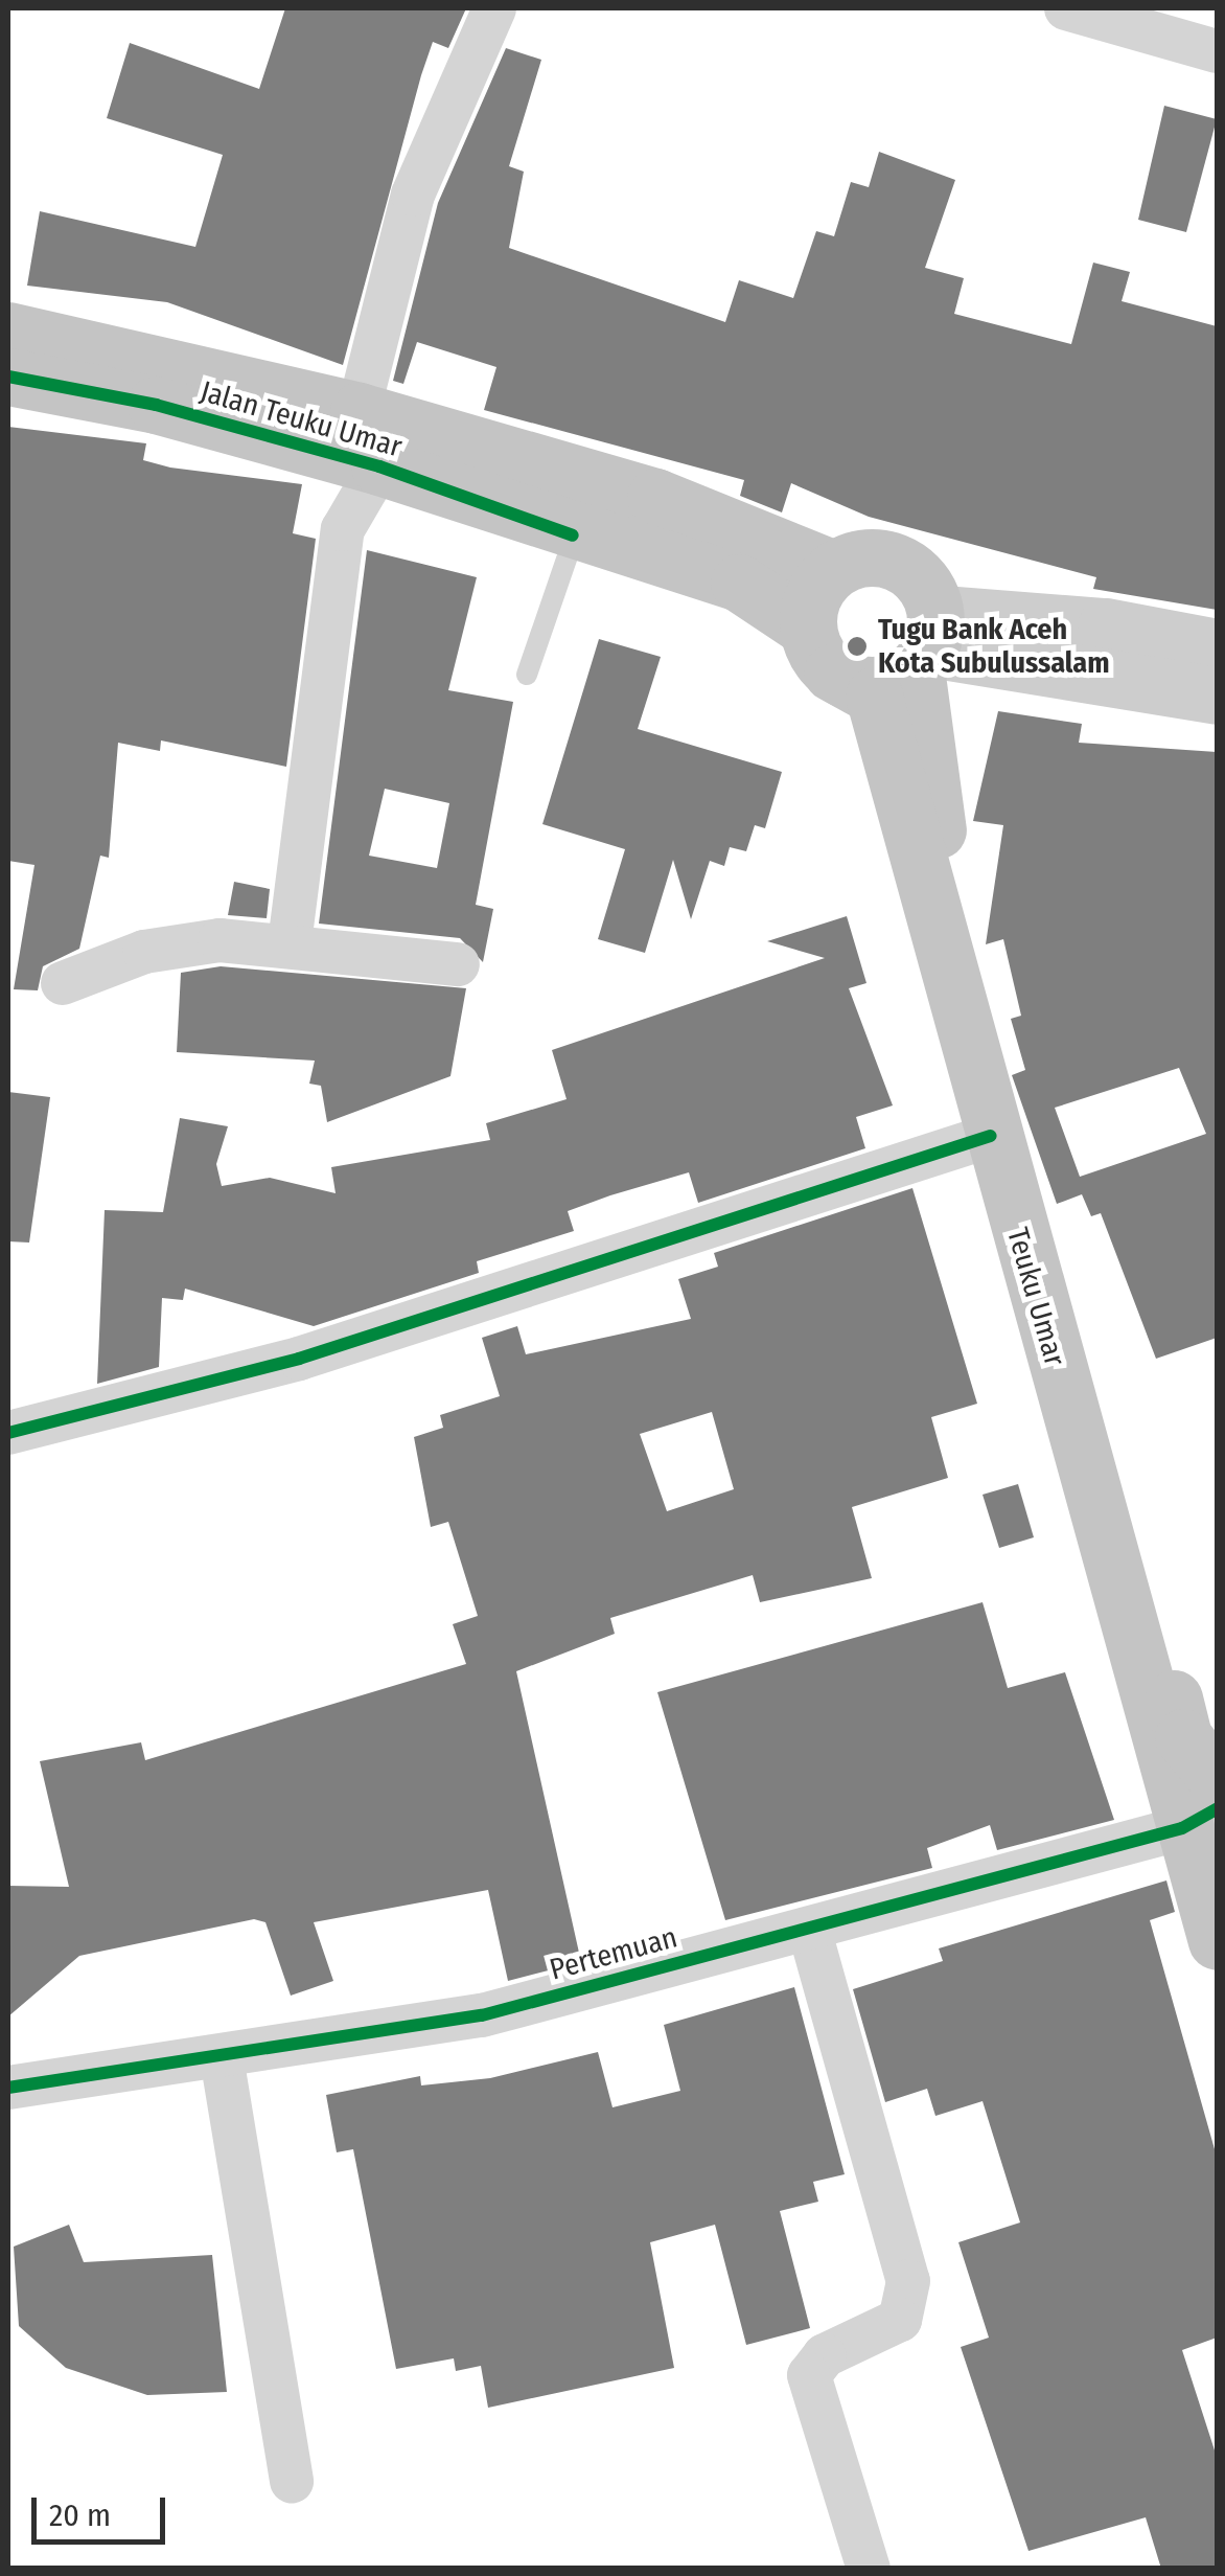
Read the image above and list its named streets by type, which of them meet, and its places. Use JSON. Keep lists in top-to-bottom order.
{
  "streets": {
    "highway": ["Jalan Teuku Umar", "Teuku Umar"],
    "street": ["Pertemuan"]
  },
  "crossings": [
    ["Jalan Teuku Umar", "Teuku Umar"],
    ["Teuku Umar", "Pertemuan"]
  ],
  "places": ["Tugu Bank Aceh Kota Subulussalam"],
  "scale_bar": "20 m"
}
